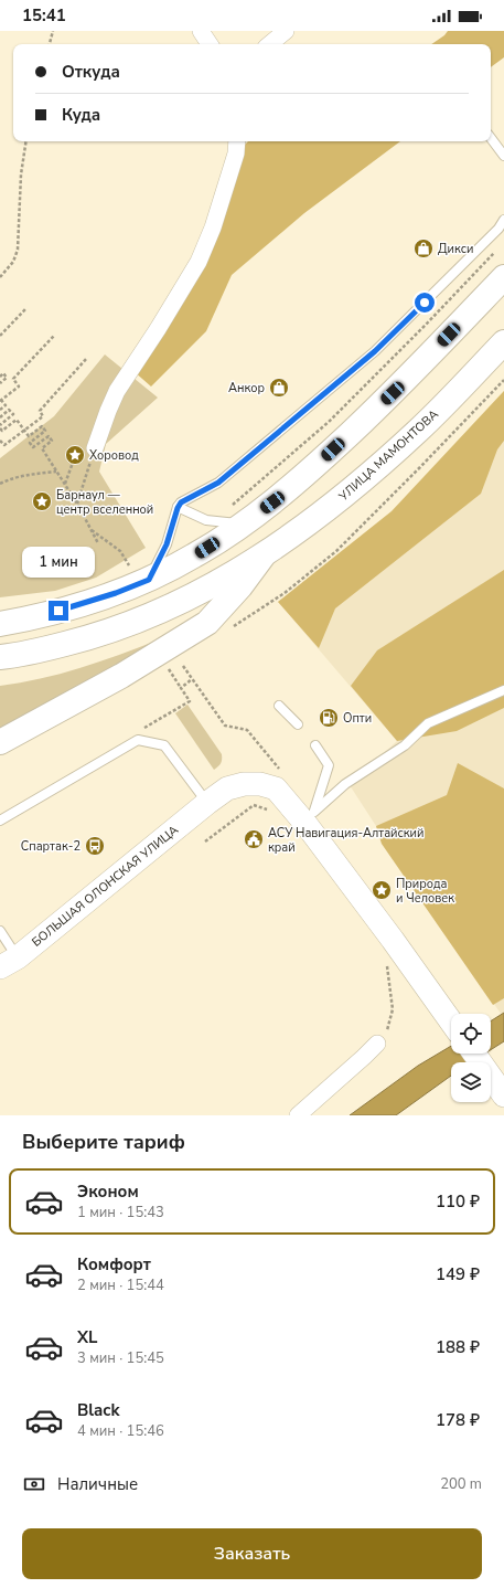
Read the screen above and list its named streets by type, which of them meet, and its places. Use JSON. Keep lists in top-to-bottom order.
{
  "streets": {
    "main road": ["УЛИЦА МАМОНТОВА"],
    "street": ["БОЛЬШАЯ ОЛОНСКАЯ УЛИЦА"]
  },
  "places": {
    "shop": ["Дикси", "Анкор"],
    "place": ["Хоровод", "Барнаул — центр вселенной", "Природа и Человек"],
    "fuel station": ["Опти"],
    "public building": ["АСУ Навигация-Алтайский край"],
    "bus stop": ["Спартак-2"]
  },
  "page": {
    "status": "15:41",
    "banner": ["Откуда", "Куда"],
    "bubble": "1 мин",
    "heading": "Выберите тариф",
    "list": [
      {
        "name": "Эконом",
        "note": "1 мин · 15:43",
        "value": "110 ₽"
      },
      {
        "name": "Комфорт",
        "note": "2 мин · 15:44",
        "value": "149 ₽"
      },
      {
        "name": "XL",
        "note": "3 мин · 15:45",
        "value": "188 ₽"
      },
      {
        "name": "Black",
        "note": "4 мин · 15:46",
        "value": "178 ₽"
      }
    ],
    "pay": ["Наличные", "200 m"],
    "buttons": "Заказать"
  }
}
